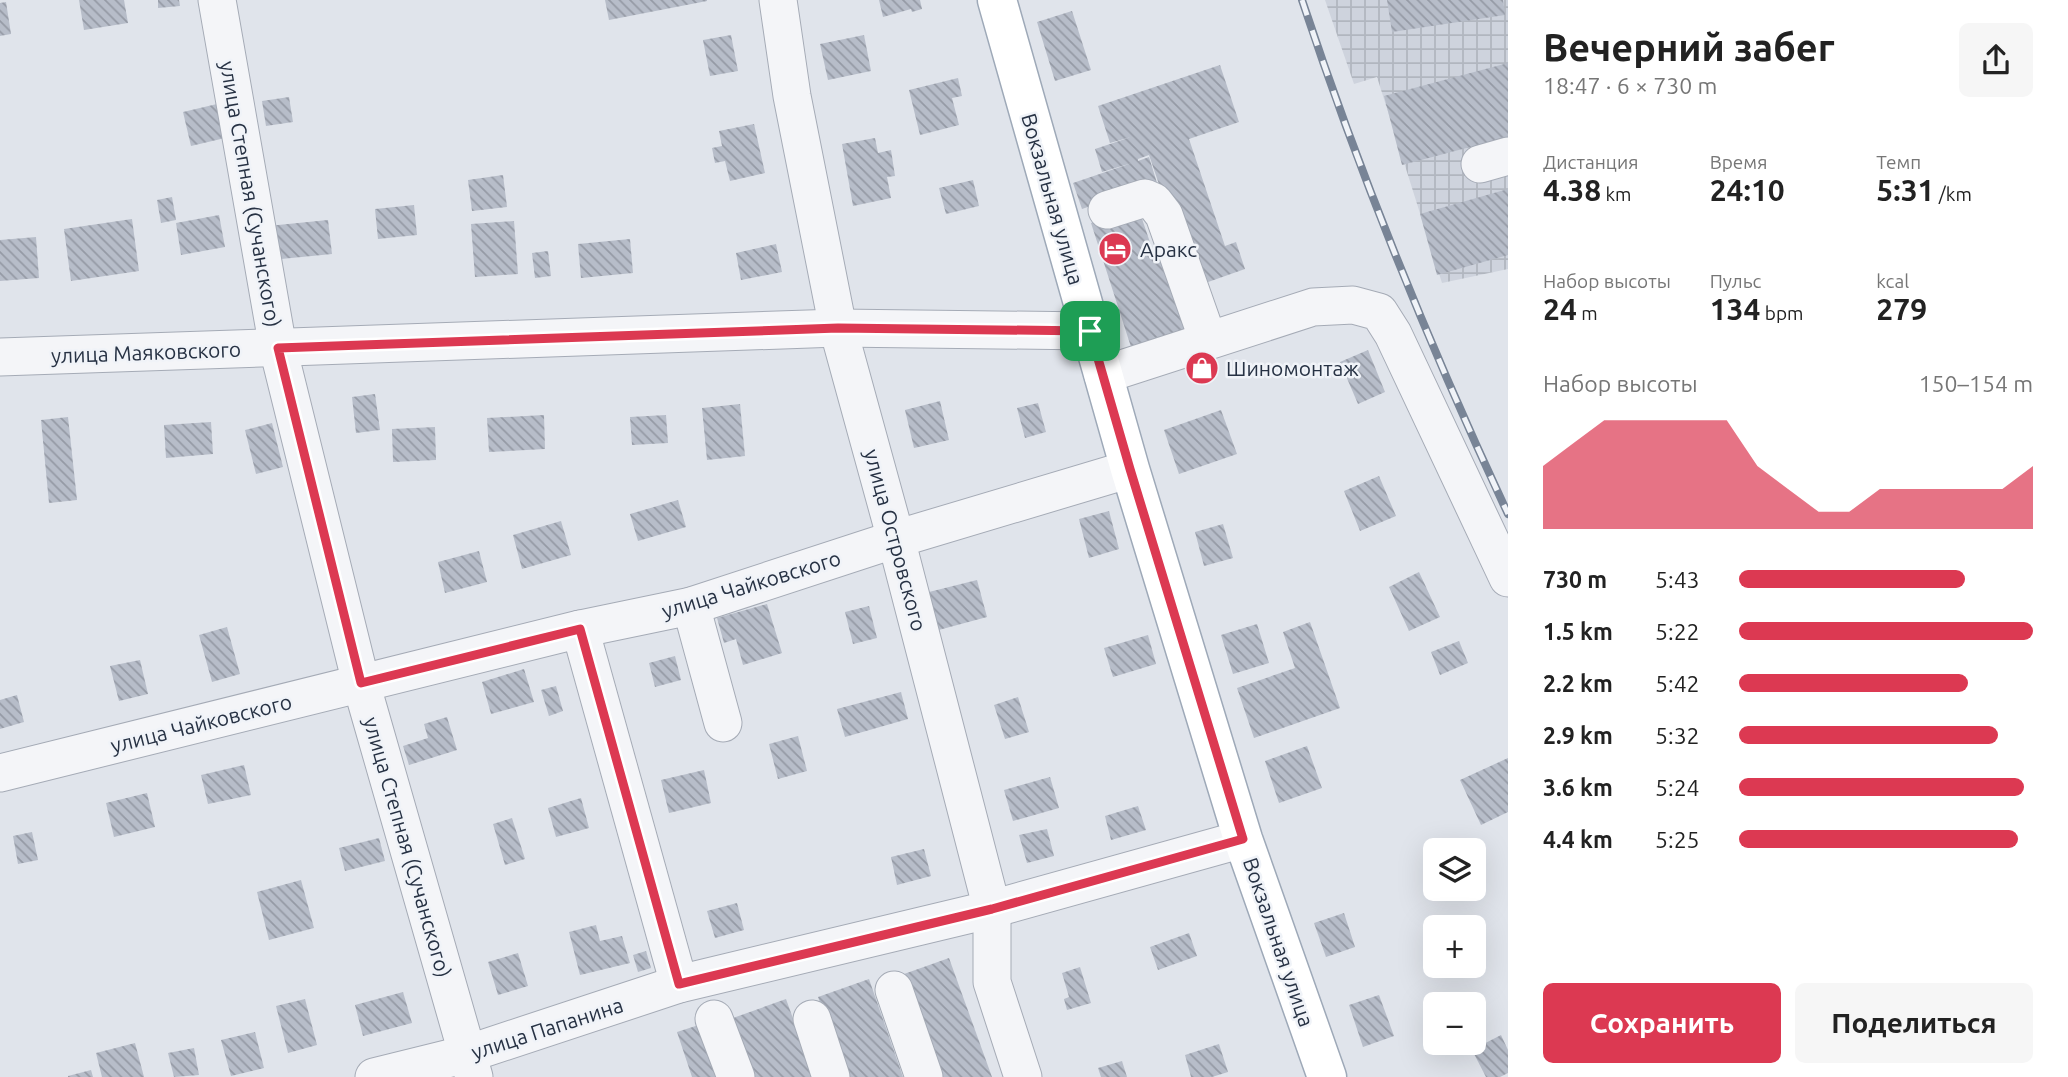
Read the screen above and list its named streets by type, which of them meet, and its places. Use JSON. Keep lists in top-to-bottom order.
{
  "streets": {
    "main road": ["Вокзальная улица"],
    "street": [
      "улица Степная (Сучанского)",
      "улица Маяковского",
      "улица Островского",
      "улица Чайковского",
      "улица Папанина"
    ]
  },
  "crossings": [
    ["улица Степная (Сучанского)", "улица Маяковского"],
    ["улица Степная (Сучанского)", "улица Чайковского"],
    ["улица Степная (Сучанского)", "улица Папанина"],
    ["Вокзальная улица", "улица Маяковского"],
    ["Вокзальная улица", "улица Чайковского"],
    ["Вокзальная улица", "улица Папанина"],
    ["улица Маяковского", "улица Островского"],
    ["улица Островского", "улица Чайковского"],
    ["улица Островского", "улица Папанина"]
  ],
  "places": {
    "hotel": ["Аракс"],
    "shop": ["Шиномонтаж"]
  },
  "page": {
    "heading": ["Вечерний забег", "18:47 · 6 × 730 m"],
    "stats": [
      ["Дистанция", "4.38 km"],
      ["Время", "24:10"],
      ["Темп", "5:31 /km"],
      ["Набор высоты", "24 m"],
      ["Пульс", "134 bpm"],
      ["kcal", "279"]
    ],
    "chart": ["Набор высоты", "150–154 m"],
    "list": [
      {
        "name": "730 m",
        "note": "5:43"
      },
      {
        "name": "1.5 km",
        "note": "5:22"
      },
      {
        "name": "2.2 km",
        "note": "5:42"
      },
      {
        "name": "2.9 km",
        "note": "5:32"
      },
      {
        "name": "3.6 km",
        "note": "5:24"
      },
      {
        "name": "4.4 km",
        "note": "5:25"
      }
    ],
    "map_buttons": ["+", "−"],
    "buttons": ["Сохранить", "Поделиться"]
  }
}
